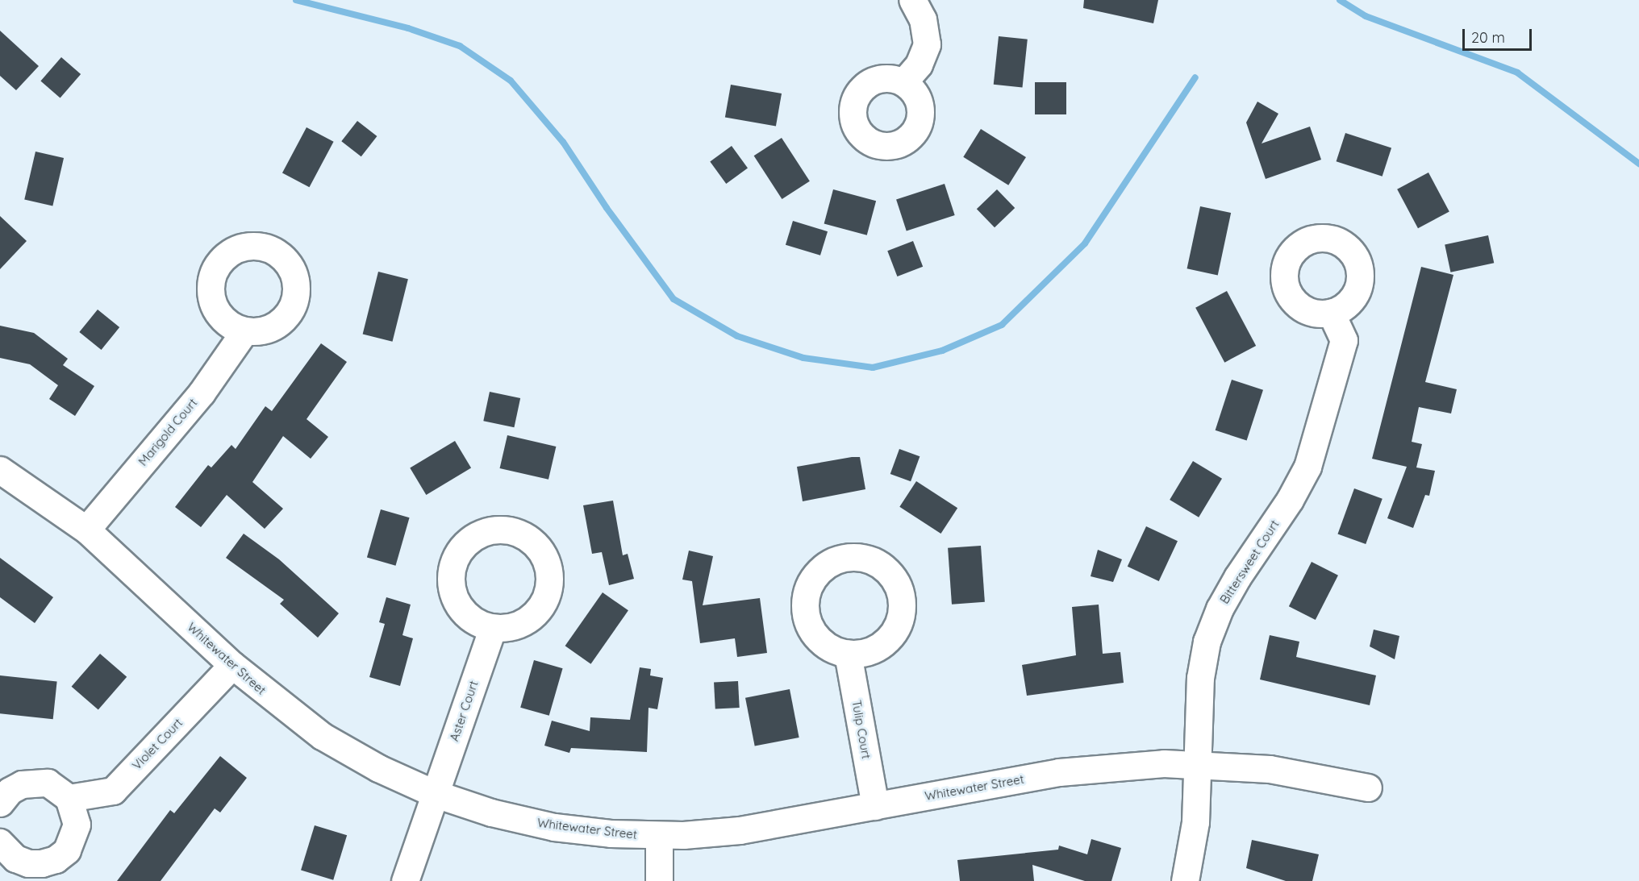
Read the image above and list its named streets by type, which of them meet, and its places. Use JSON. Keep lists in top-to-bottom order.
{
  "streets": {
    "street": [
      "Marigold Court",
      "Bittersweet Court",
      "Whitewater Street",
      "Aster Court",
      "Tulip Court",
      "Violet Court"
    ]
  },
  "crossings": [
    ["Marigold Court", "Whitewater Street"],
    ["Bittersweet Court", "Whitewater Street"],
    ["Whitewater Street", "Aster Court"],
    ["Whitewater Street", "Tulip Court"],
    ["Whitewater Street", "Violet Court"]
  ],
  "scale_bar": "20 m"
}
